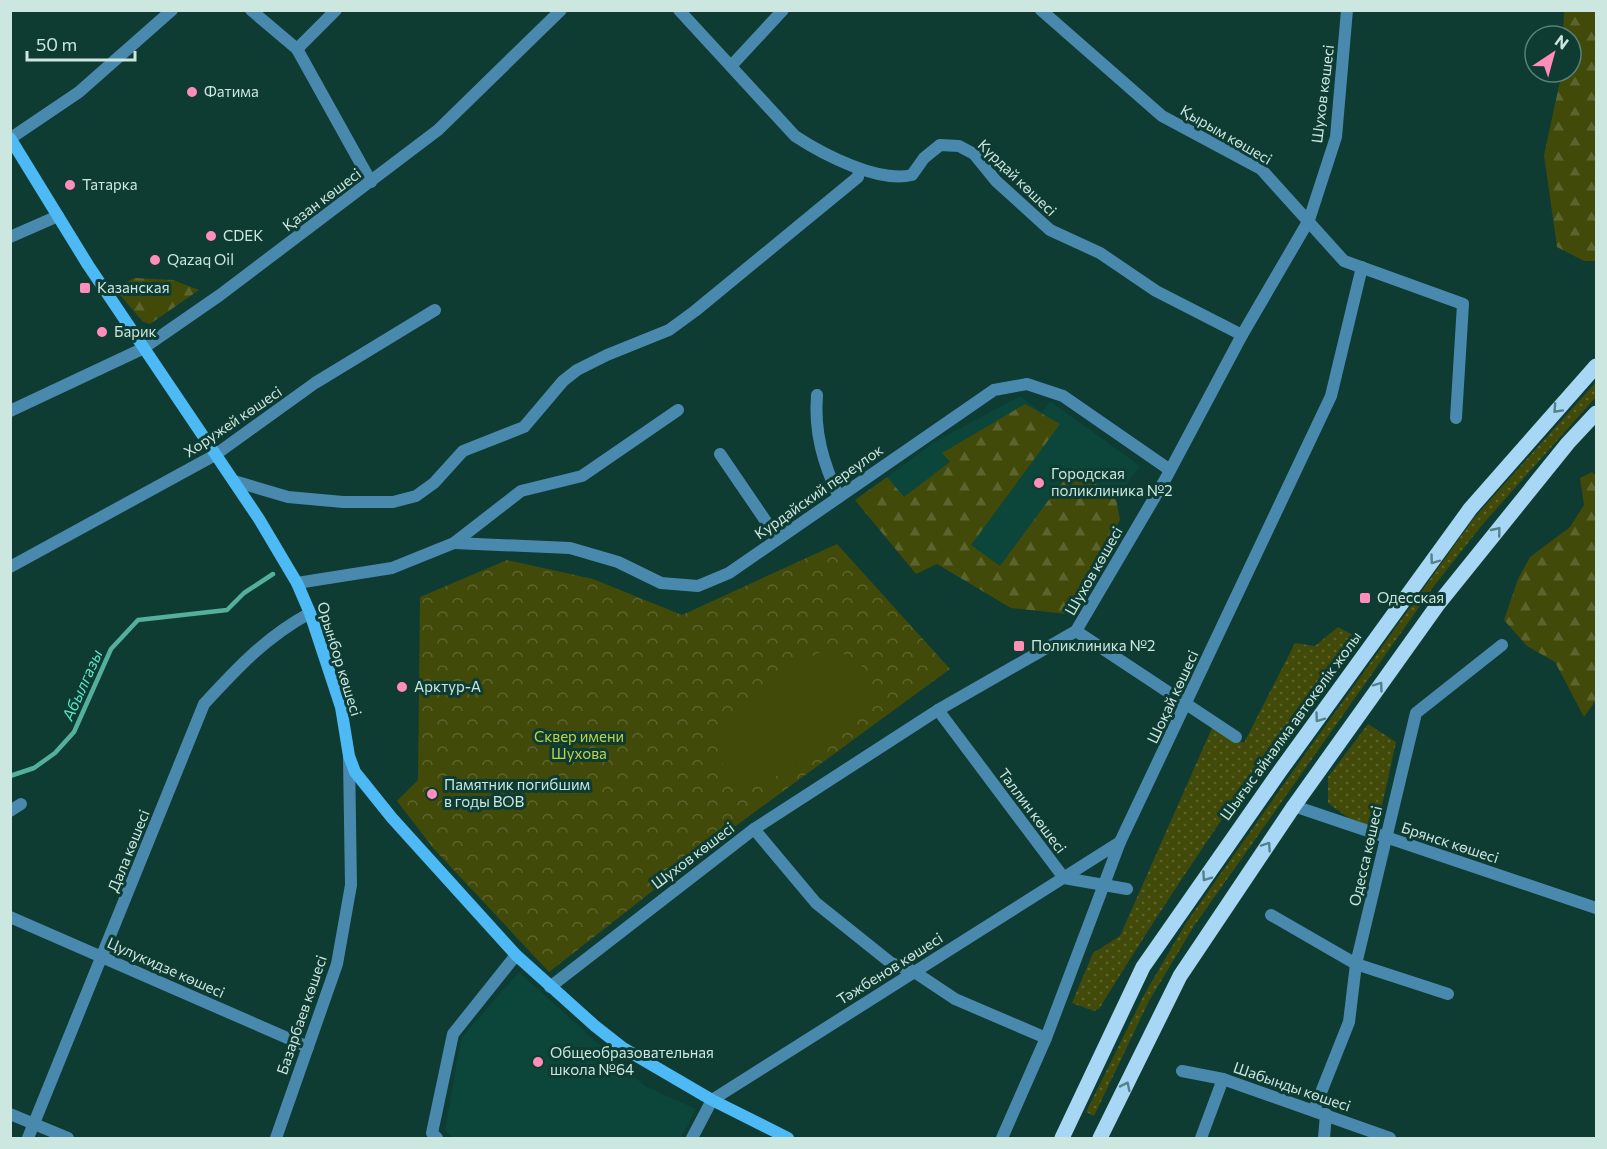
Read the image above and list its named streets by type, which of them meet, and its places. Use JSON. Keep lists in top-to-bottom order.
{
  "streets": {
    "main road": ["Орынбор көшесі", "Шығыс айналма автокөлік жолы"],
    "street": [
      "Шухов көшесі",
      "Қырым көшесі",
      "Күрдай көшесі",
      "Қазан көшесі",
      "Хоружей көшесі",
      "Курдайский переулок",
      "Шоқай көшесі",
      "Таллин көшесі",
      "Брянск көшесі",
      "Дала көшесі",
      "Одесса көшесі",
      "Цулукидзе көшесі",
      "Тәжбенов көшесі",
      "Базарбаев көшесі",
      "Шабынды көшесі"
    ]
  },
  "crossings": [
    ["Шухов көшесі", "Қырым көшесі"],
    ["Шухов көшесі", "Күрдай көшесі"],
    ["Шухов көшесі", "Курдайский переулок"],
    ["Шухов көшесі", "Орынбор көшесі"],
    ["Шухов көшесі", "Таллин көшесі"],
    ["Қырым көшесі", "Шоқай көшесі"],
    ["Қазан көшесі", "Орынбор көшесі"],
    ["Хоружей көшесі", "Орынбор көшесі"],
    ["Орынбор көшесі", "Дала көшесі"],
    ["Орынбор көшесі", "Тәжбенов көшесі"],
    ["Орынбор көшесі", "Базарбаев көшесі"],
    ["Шоқай көшесі", "Тәжбенов көшесі"],
    ["Таллин көшесі", "Тәжбенов көшесі"],
    ["Брянск көшесі", "Одесса көшесі"],
    ["Дала көшесі", "Цулукидзе көшесі"],
    ["Одесса көшесі", "Шабынды көшесі"],
    ["Цулукидзе көшесі", "Базарбаев көшесі"]
  ],
  "water": ["Абылгазы"],
  "parks": ["Сквер имени Шухова"],
  "places": {
    "other": [
      "Фатима",
      "Татарка",
      "CDEK",
      "Qazaq Oil",
      "Барик",
      "Городская поликлиника №2",
      "Арктур-А",
      "Памятник погибшим в годы ВОВ",
      "Общеобразовательная школа №64"
    ],
    "transit": ["Казанская", "Одесская", "Поликлиника №2"]
  },
  "scale_bar": "50 m",
  "north": "top right"
}
